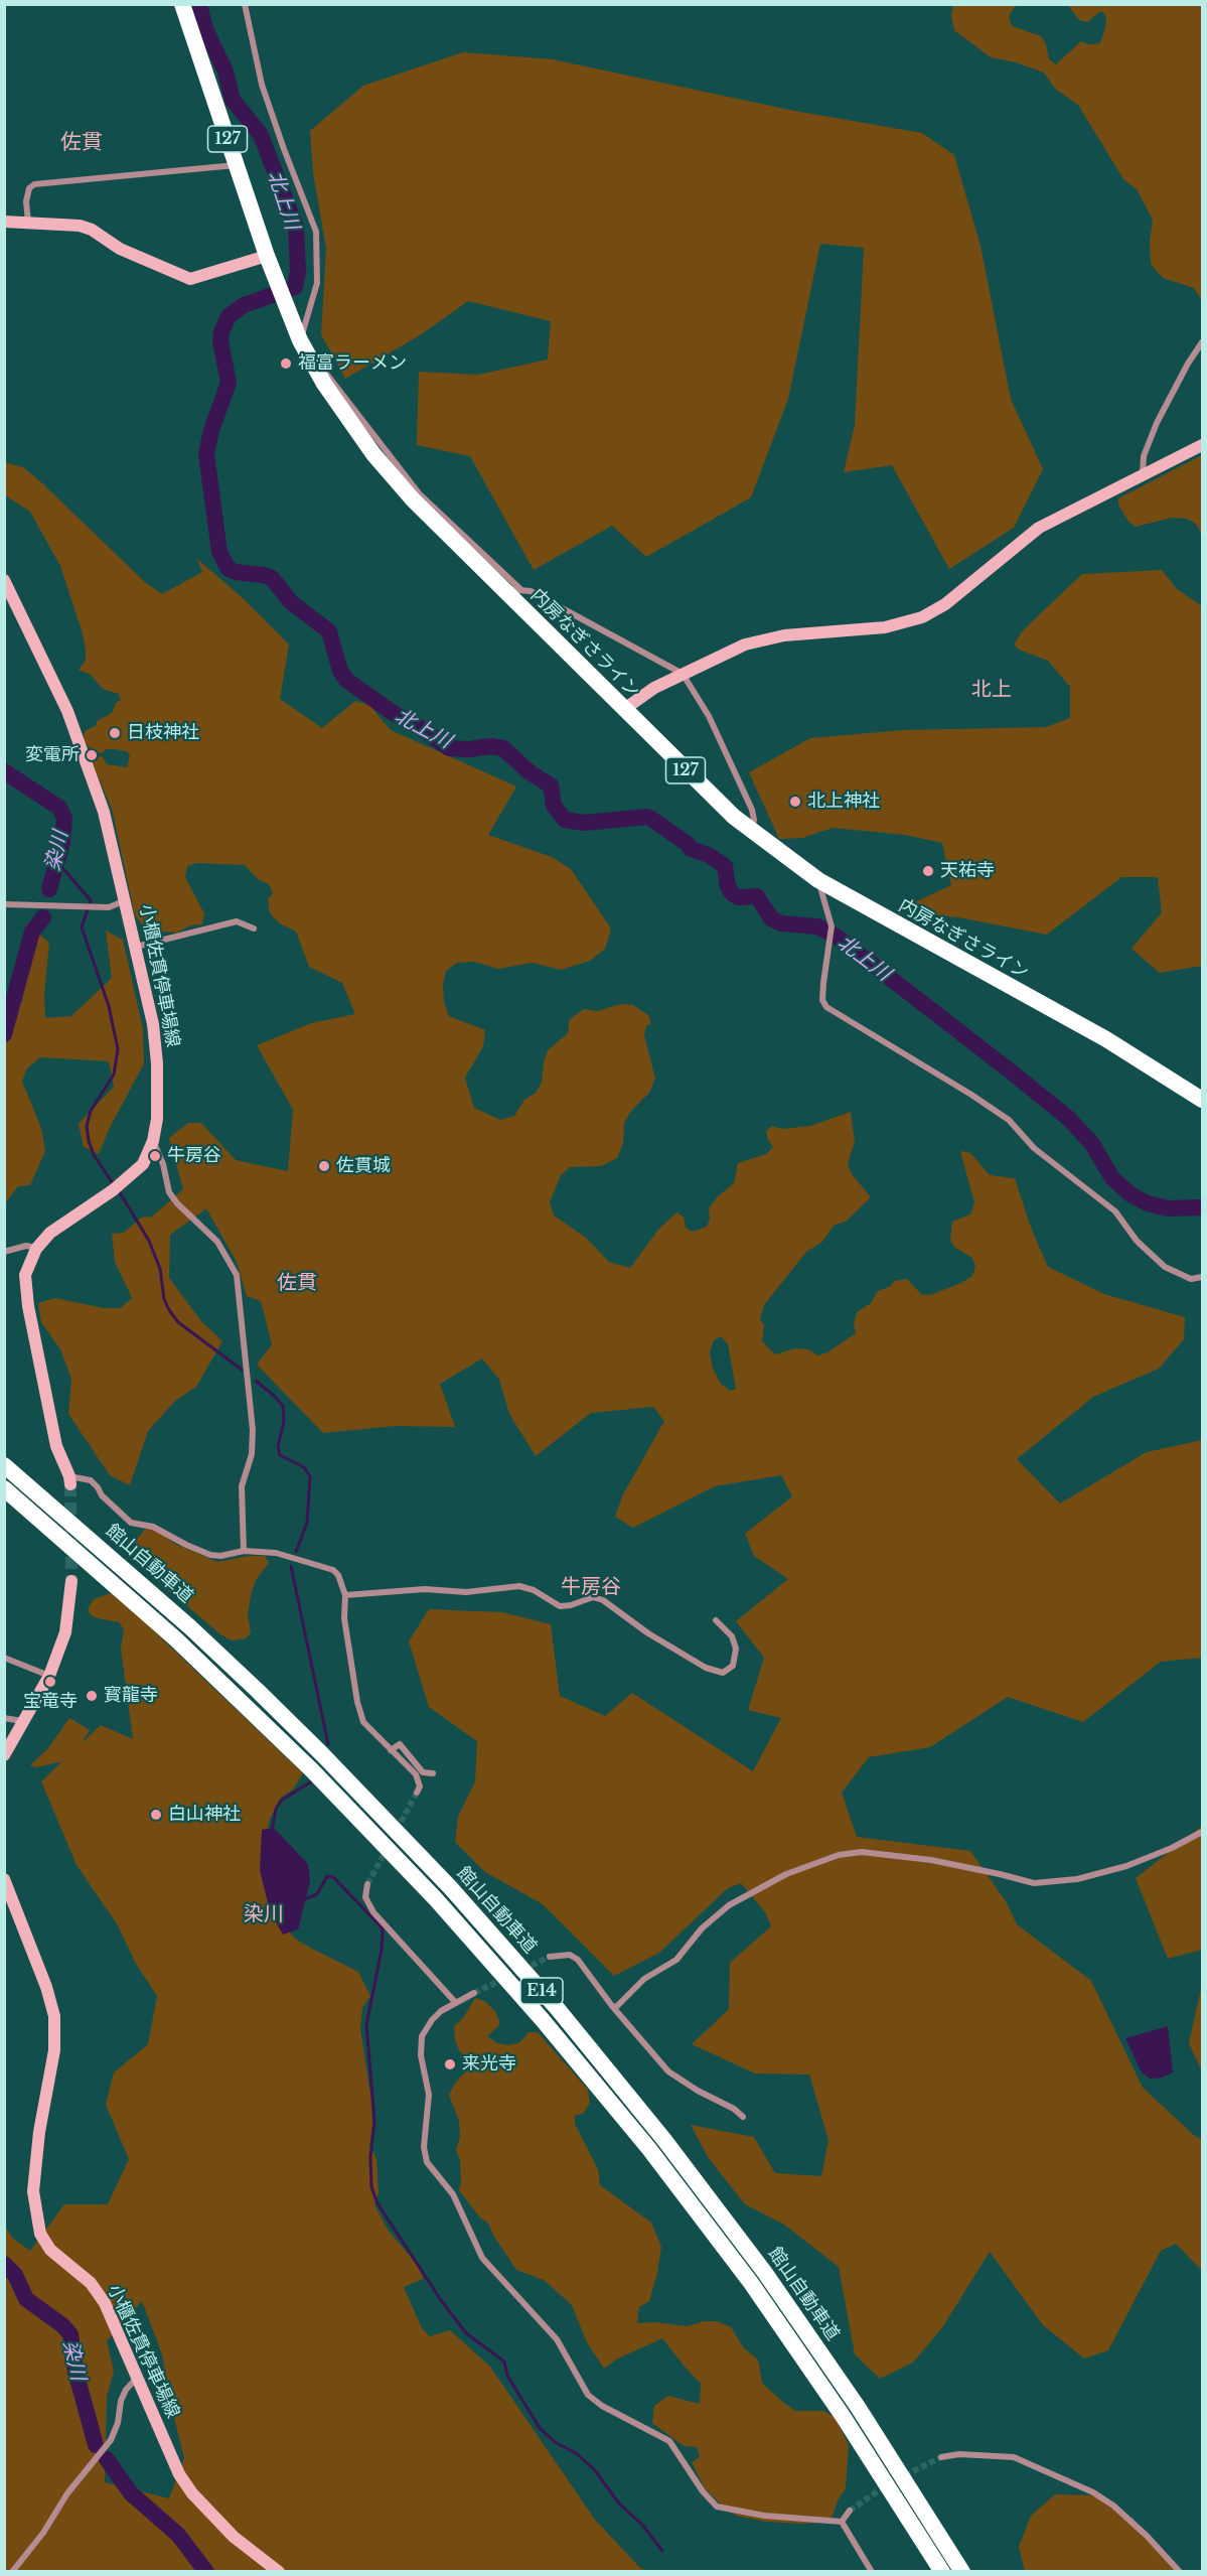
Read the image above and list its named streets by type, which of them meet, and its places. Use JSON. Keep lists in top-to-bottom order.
{
  "streets": {
    "highway": [
      "127",
      "内房なぎさライン",
      "館山自動車道",
      "E14"
    ],
    "main road": ["小櫃佐貫停車場線"]
  },
  "districts": [
    "佐貫",
    "北上",
    "佐貫",
    "牛房谷",
    "染川"
  ],
  "water": ["北上川", "染川"],
  "places": [
    "福富ラーメン",
    "日枝神社",
    "変電所",
    "北上神社",
    "天祐寺",
    "牛房谷",
    "佐貫城",
    "宝竜寺",
    "寳龍寺",
    "白山神社",
    "来光寺"
  ]
}
